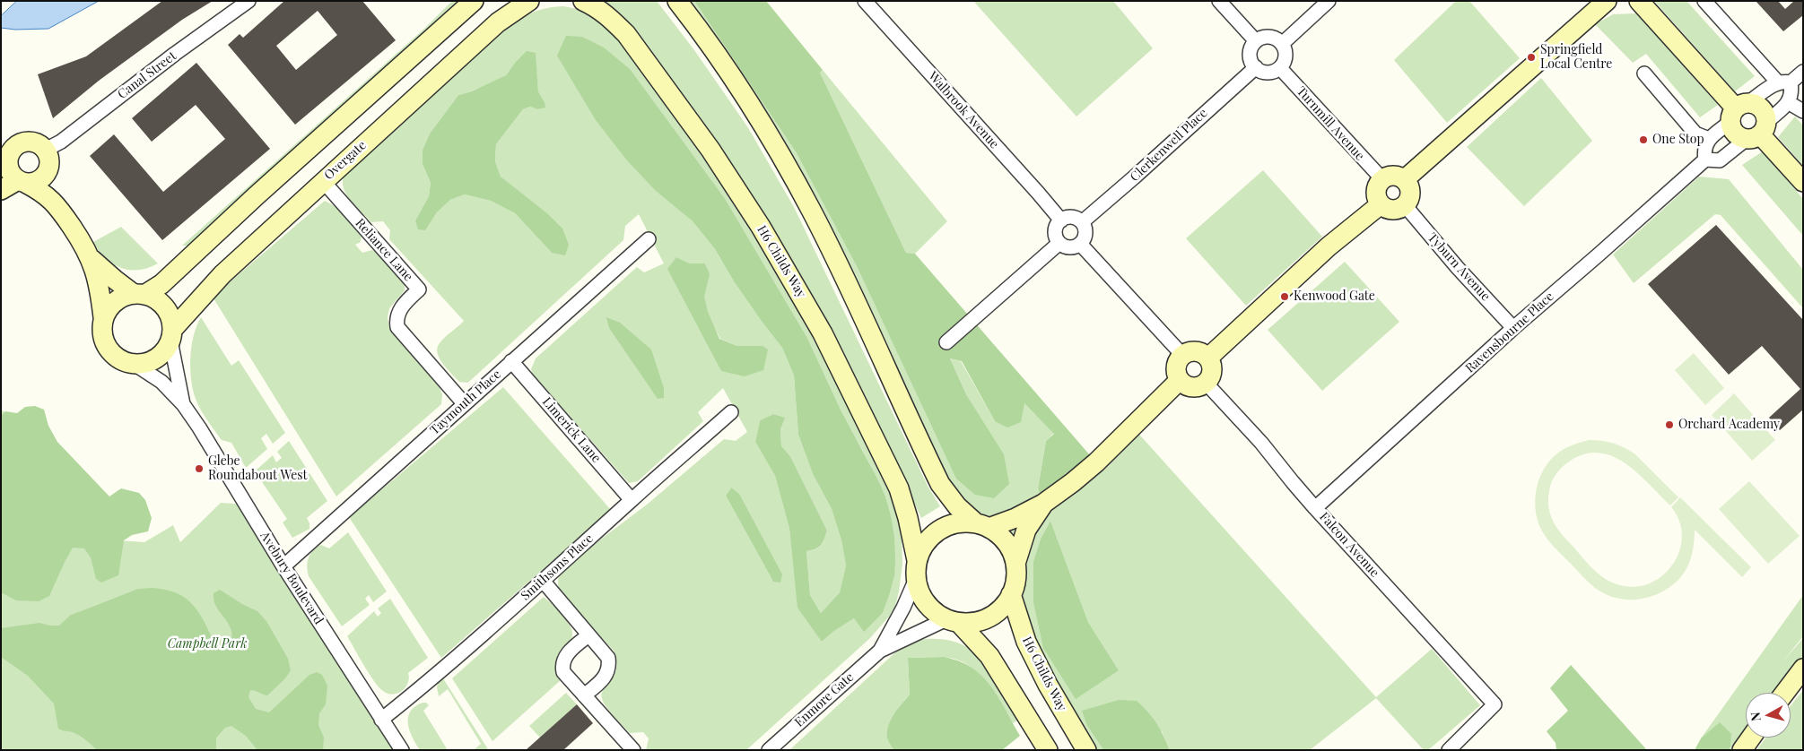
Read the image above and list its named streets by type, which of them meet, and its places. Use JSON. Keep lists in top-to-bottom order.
{
  "streets": {
    "street": [
      "Canal Street",
      "Walbrook Avenue",
      "Turnmill Avenue",
      "Clerkenwell Place",
      "Overgate",
      "Reliance Lane",
      "H6 Childs Way",
      "Tyburn Avenue",
      "Ravensbourne Place",
      "Taymouth Place",
      "Limerick Lane",
      "Falcon Avenue",
      "Smithsons Place",
      "Avebury Boulevard",
      "Enmore Gate"
    ]
  },
  "crossings": [
    ["Walbrook Avenue", "Clerkenwell Place"],
    ["Turnmill Avenue", "Clerkenwell Place"],
    ["Turnmill Avenue", "Tyburn Avenue"],
    ["Overgate", "Reliance Lane"],
    ["Overgate", "Avebury Boulevard"],
    ["Reliance Lane", "Taymouth Place"],
    ["H6 Childs Way", "Enmore Gate"],
    ["Tyburn Avenue", "Ravensbourne Place"],
    ["Ravensbourne Place", "Falcon Avenue"],
    ["Taymouth Place", "Limerick Lane"],
    ["Taymouth Place", "Avebury Boulevard"],
    ["Limerick Lane", "Smithsons Place"],
    ["Smithsons Place", "Avebury Boulevard"]
  ],
  "parks": ["Campbell Park"],
  "places": [
    "Springfield Local Centre",
    "One Stop",
    "Kenwood Gate",
    "Orchard Academy",
    "Glebe Roundabout West"
  ],
  "north": "left"
}
